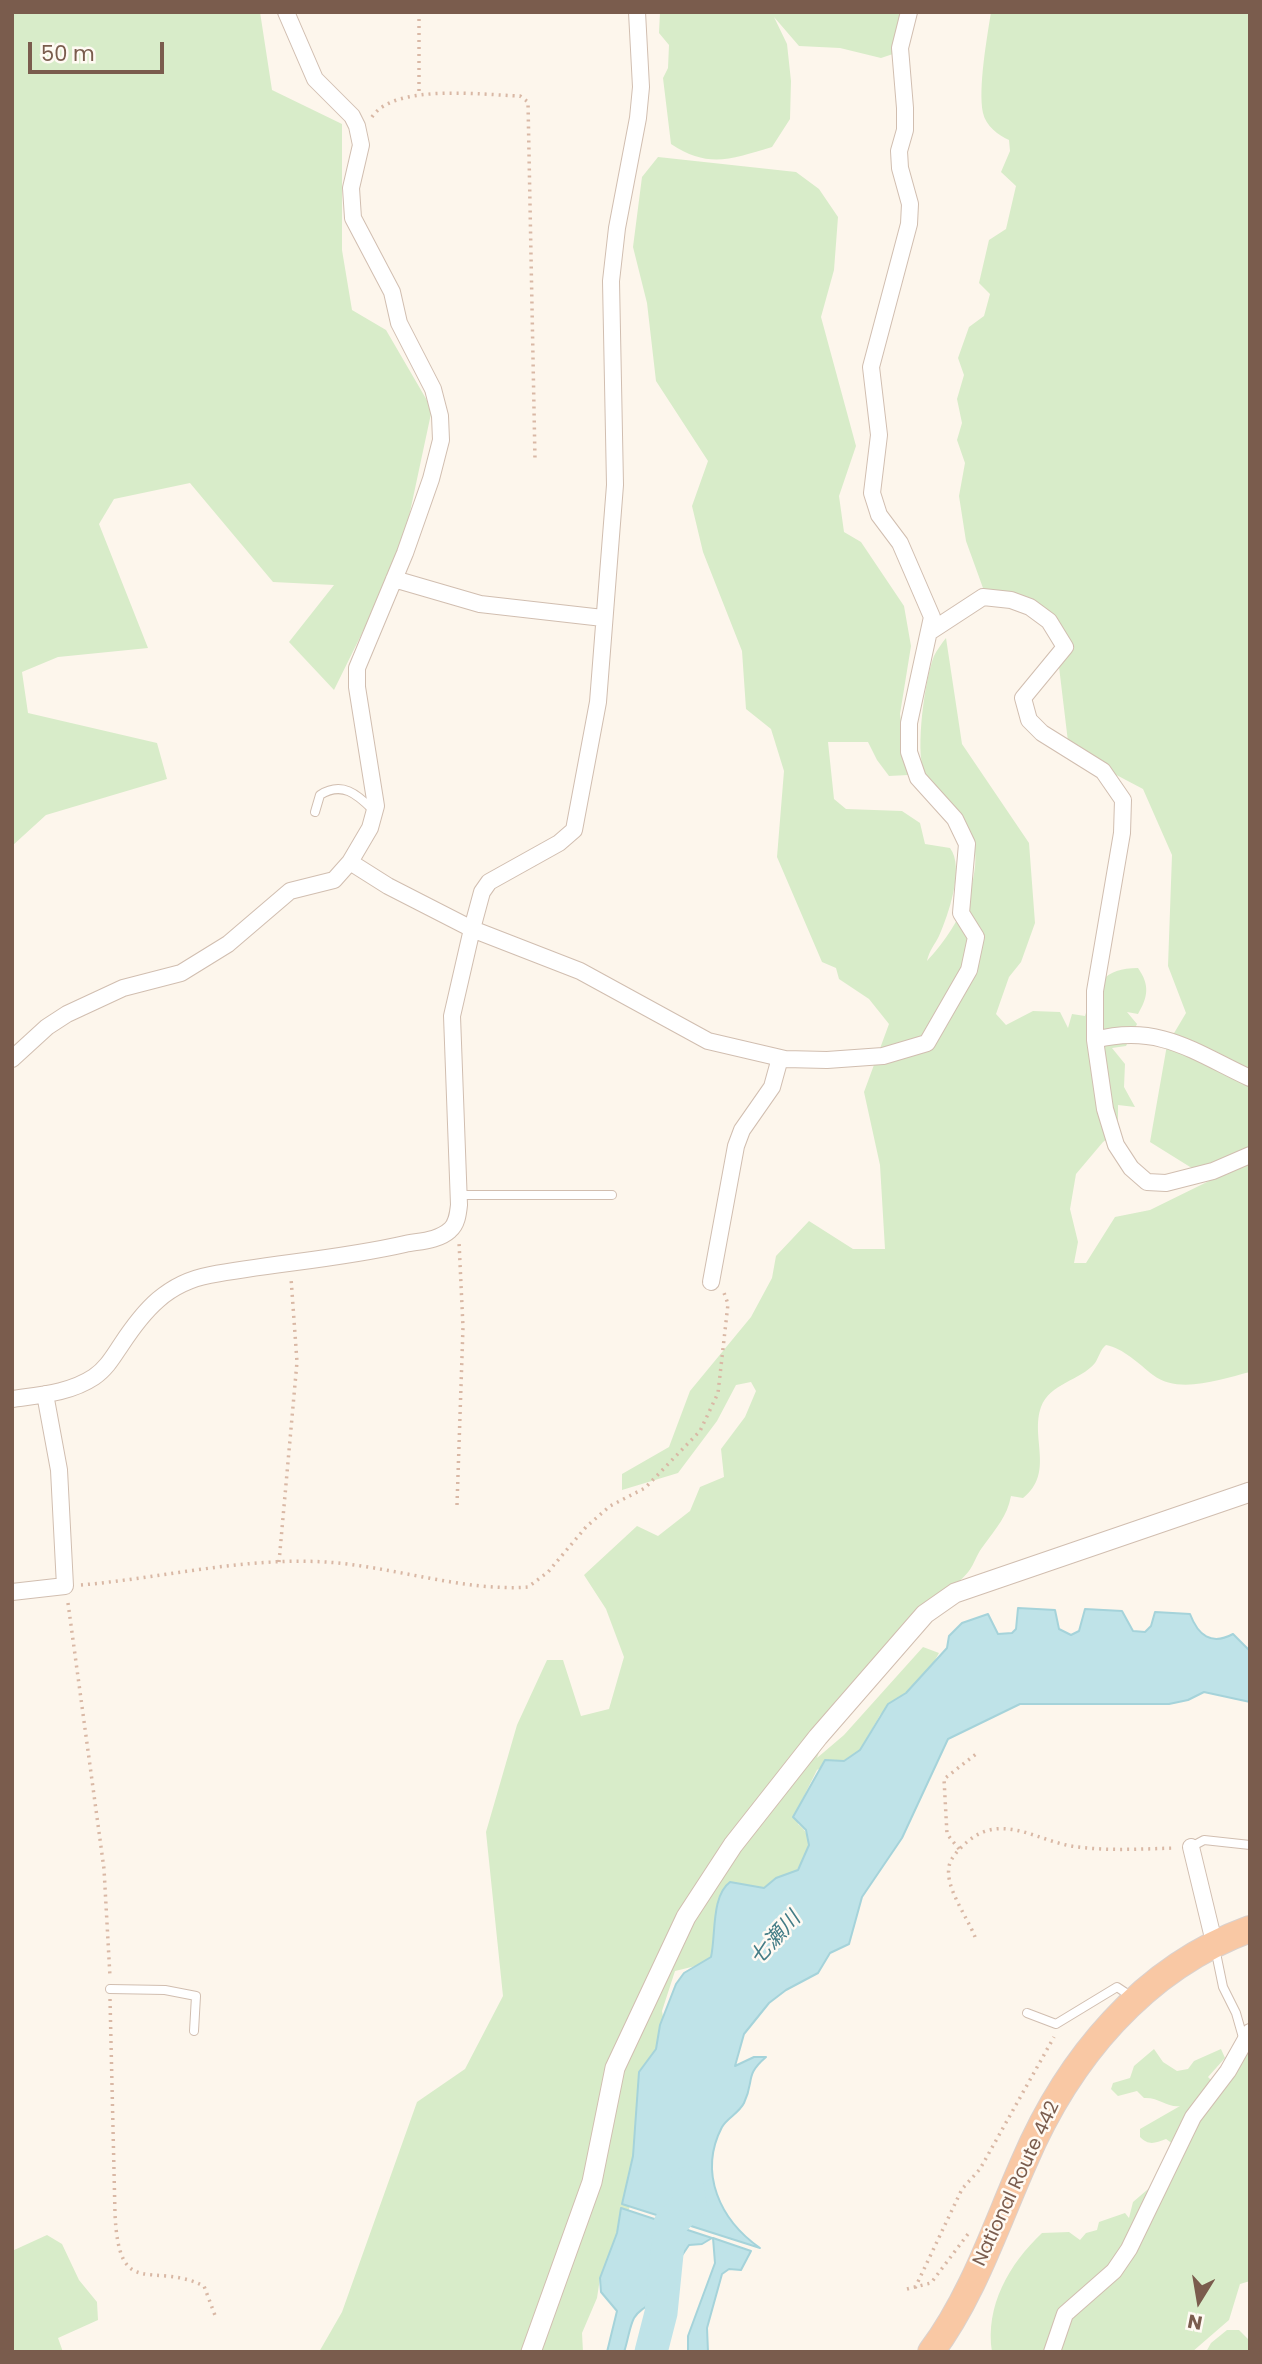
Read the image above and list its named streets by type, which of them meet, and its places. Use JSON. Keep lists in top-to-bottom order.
{
  "streets": {
    "highway": ["National Route 442"]
  },
  "water": ["七瀬川"],
  "scale_bar": "50 m",
  "north": "bottom"
}
